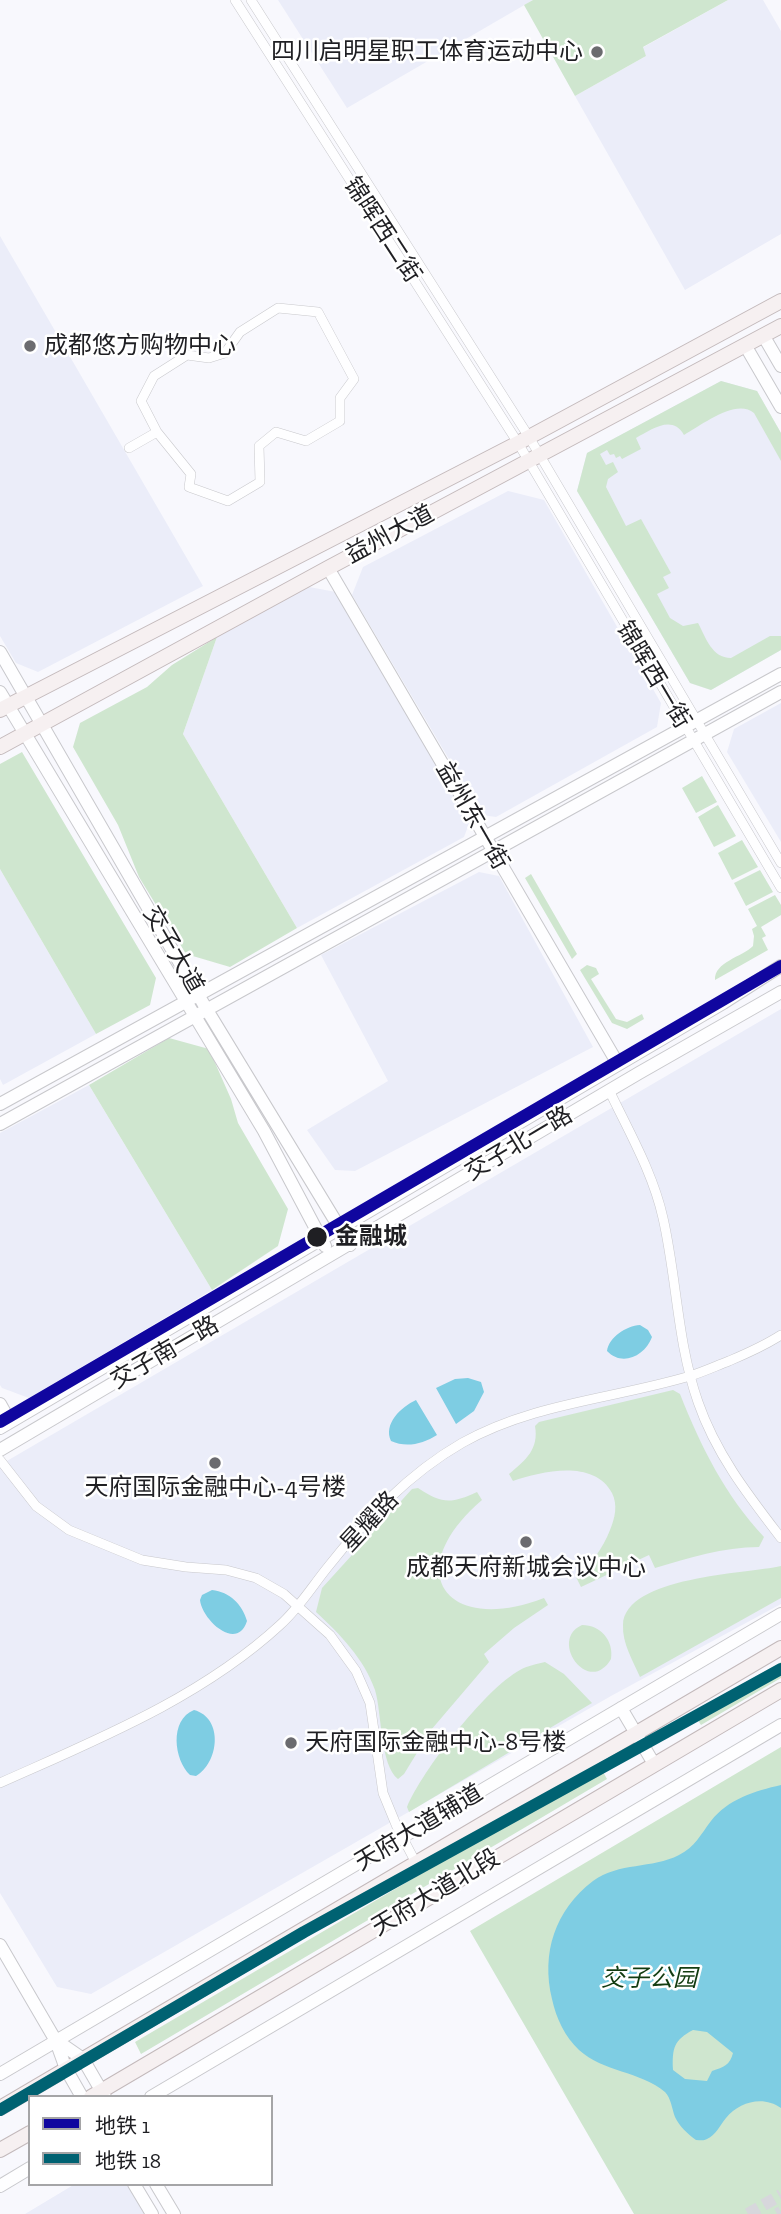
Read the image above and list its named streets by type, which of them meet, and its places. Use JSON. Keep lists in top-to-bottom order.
{
  "streets": {
    "main road": ["益州大道", "天府大道北段"],
    "street": [
      "锦晖西二街",
      "锦晖西一街",
      "益州东一街",
      "交子大道",
      "交子北一路",
      "交子南一路",
      "星耀路",
      "天府大道辅道"
    ]
  },
  "crossings": [
    ["锦晖西二街", "益州大道"],
    ["锦晖西二街", "锦晖西一街"],
    ["益州大道", "锦晖西一街"],
    ["益州大道", "益州东一街"],
    ["益州大道", "交子大道"],
    ["益州东一街", "交子北一路"],
    ["交子大道", "交子北一路"],
    ["交子大道", "交子南一路"],
    ["交子北一路", "交子南一路"]
  ],
  "parks": ["交子公园"],
  "places": [
    "四川启明星职工体育运动中心",
    "成都悠方购物中心",
    "金融城",
    "天府国际金融中心-4号楼",
    "成都天府新城会议中心",
    "天府国际金融中心-8号楼"
  ],
  "lines": ["metro line 1", "metro line 18"],
  "legend": ["地铁 1", "地铁 18"]
}
